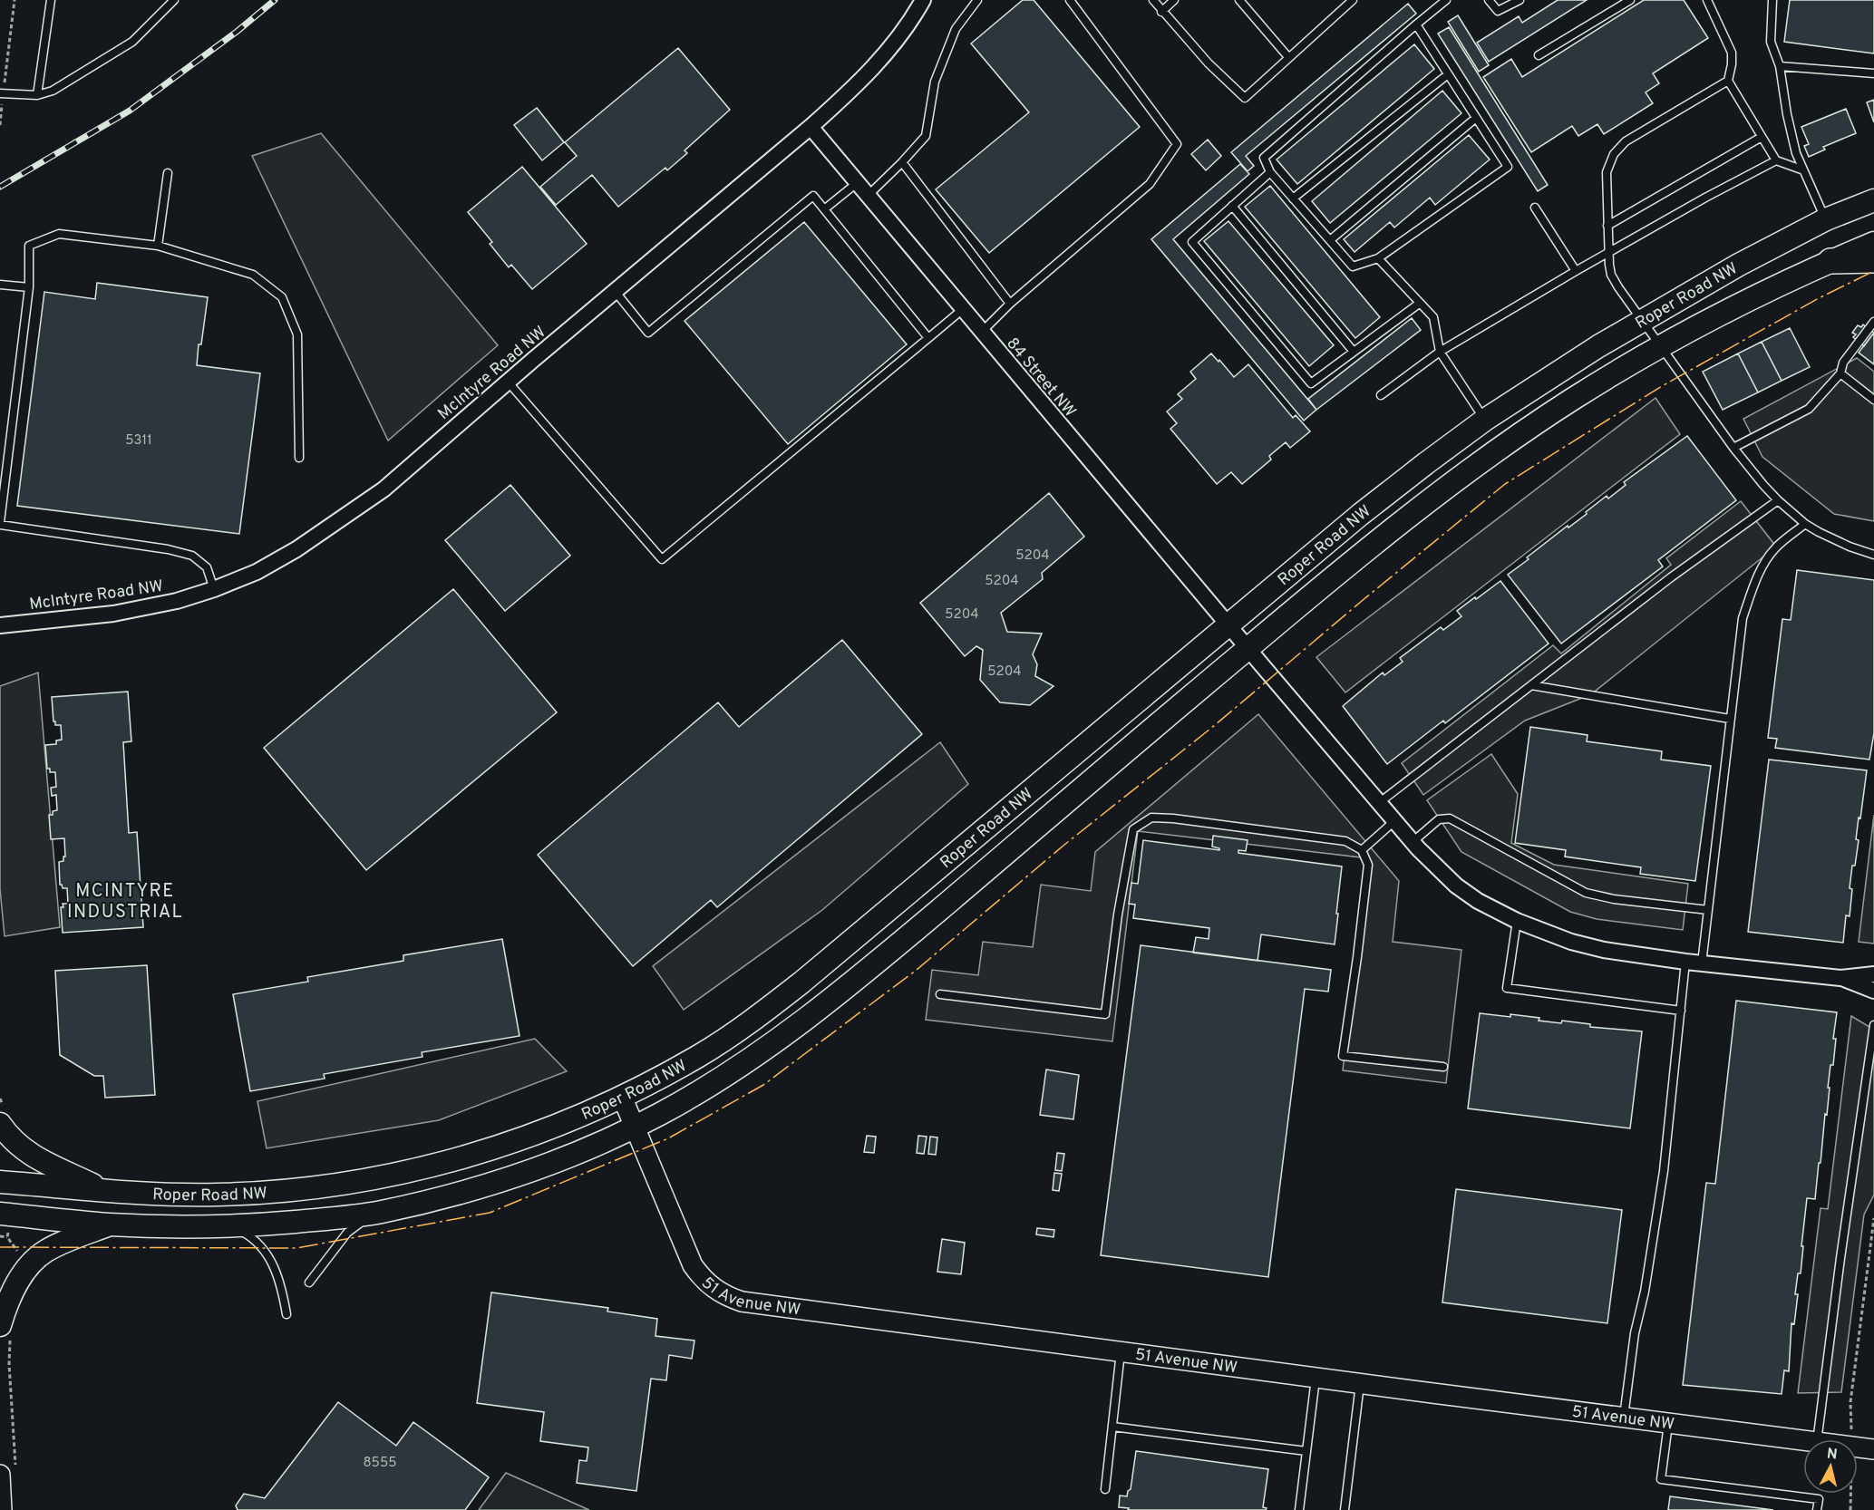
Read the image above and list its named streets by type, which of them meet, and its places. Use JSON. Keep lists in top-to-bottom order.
{
  "streets": {
    "main road": ["Roper Road NW"],
    "street": ["McIntyre Road NW", "84 Street NW", "51 Avenue NW"]
  },
  "crossings": [
    ["Roper Road NW", "84 Street NW"],
    ["Roper Road NW", "51 Avenue NW"],
    ["McIntyre Road NW", "84 Street NW"]
  ],
  "districts": ["MCINTYRE INDUSTRIAL"],
  "house_numbers": [
    "5311",
    "5204",
    "5204",
    "5204",
    "5204",
    "8555"
  ],
  "north": "top"
}
